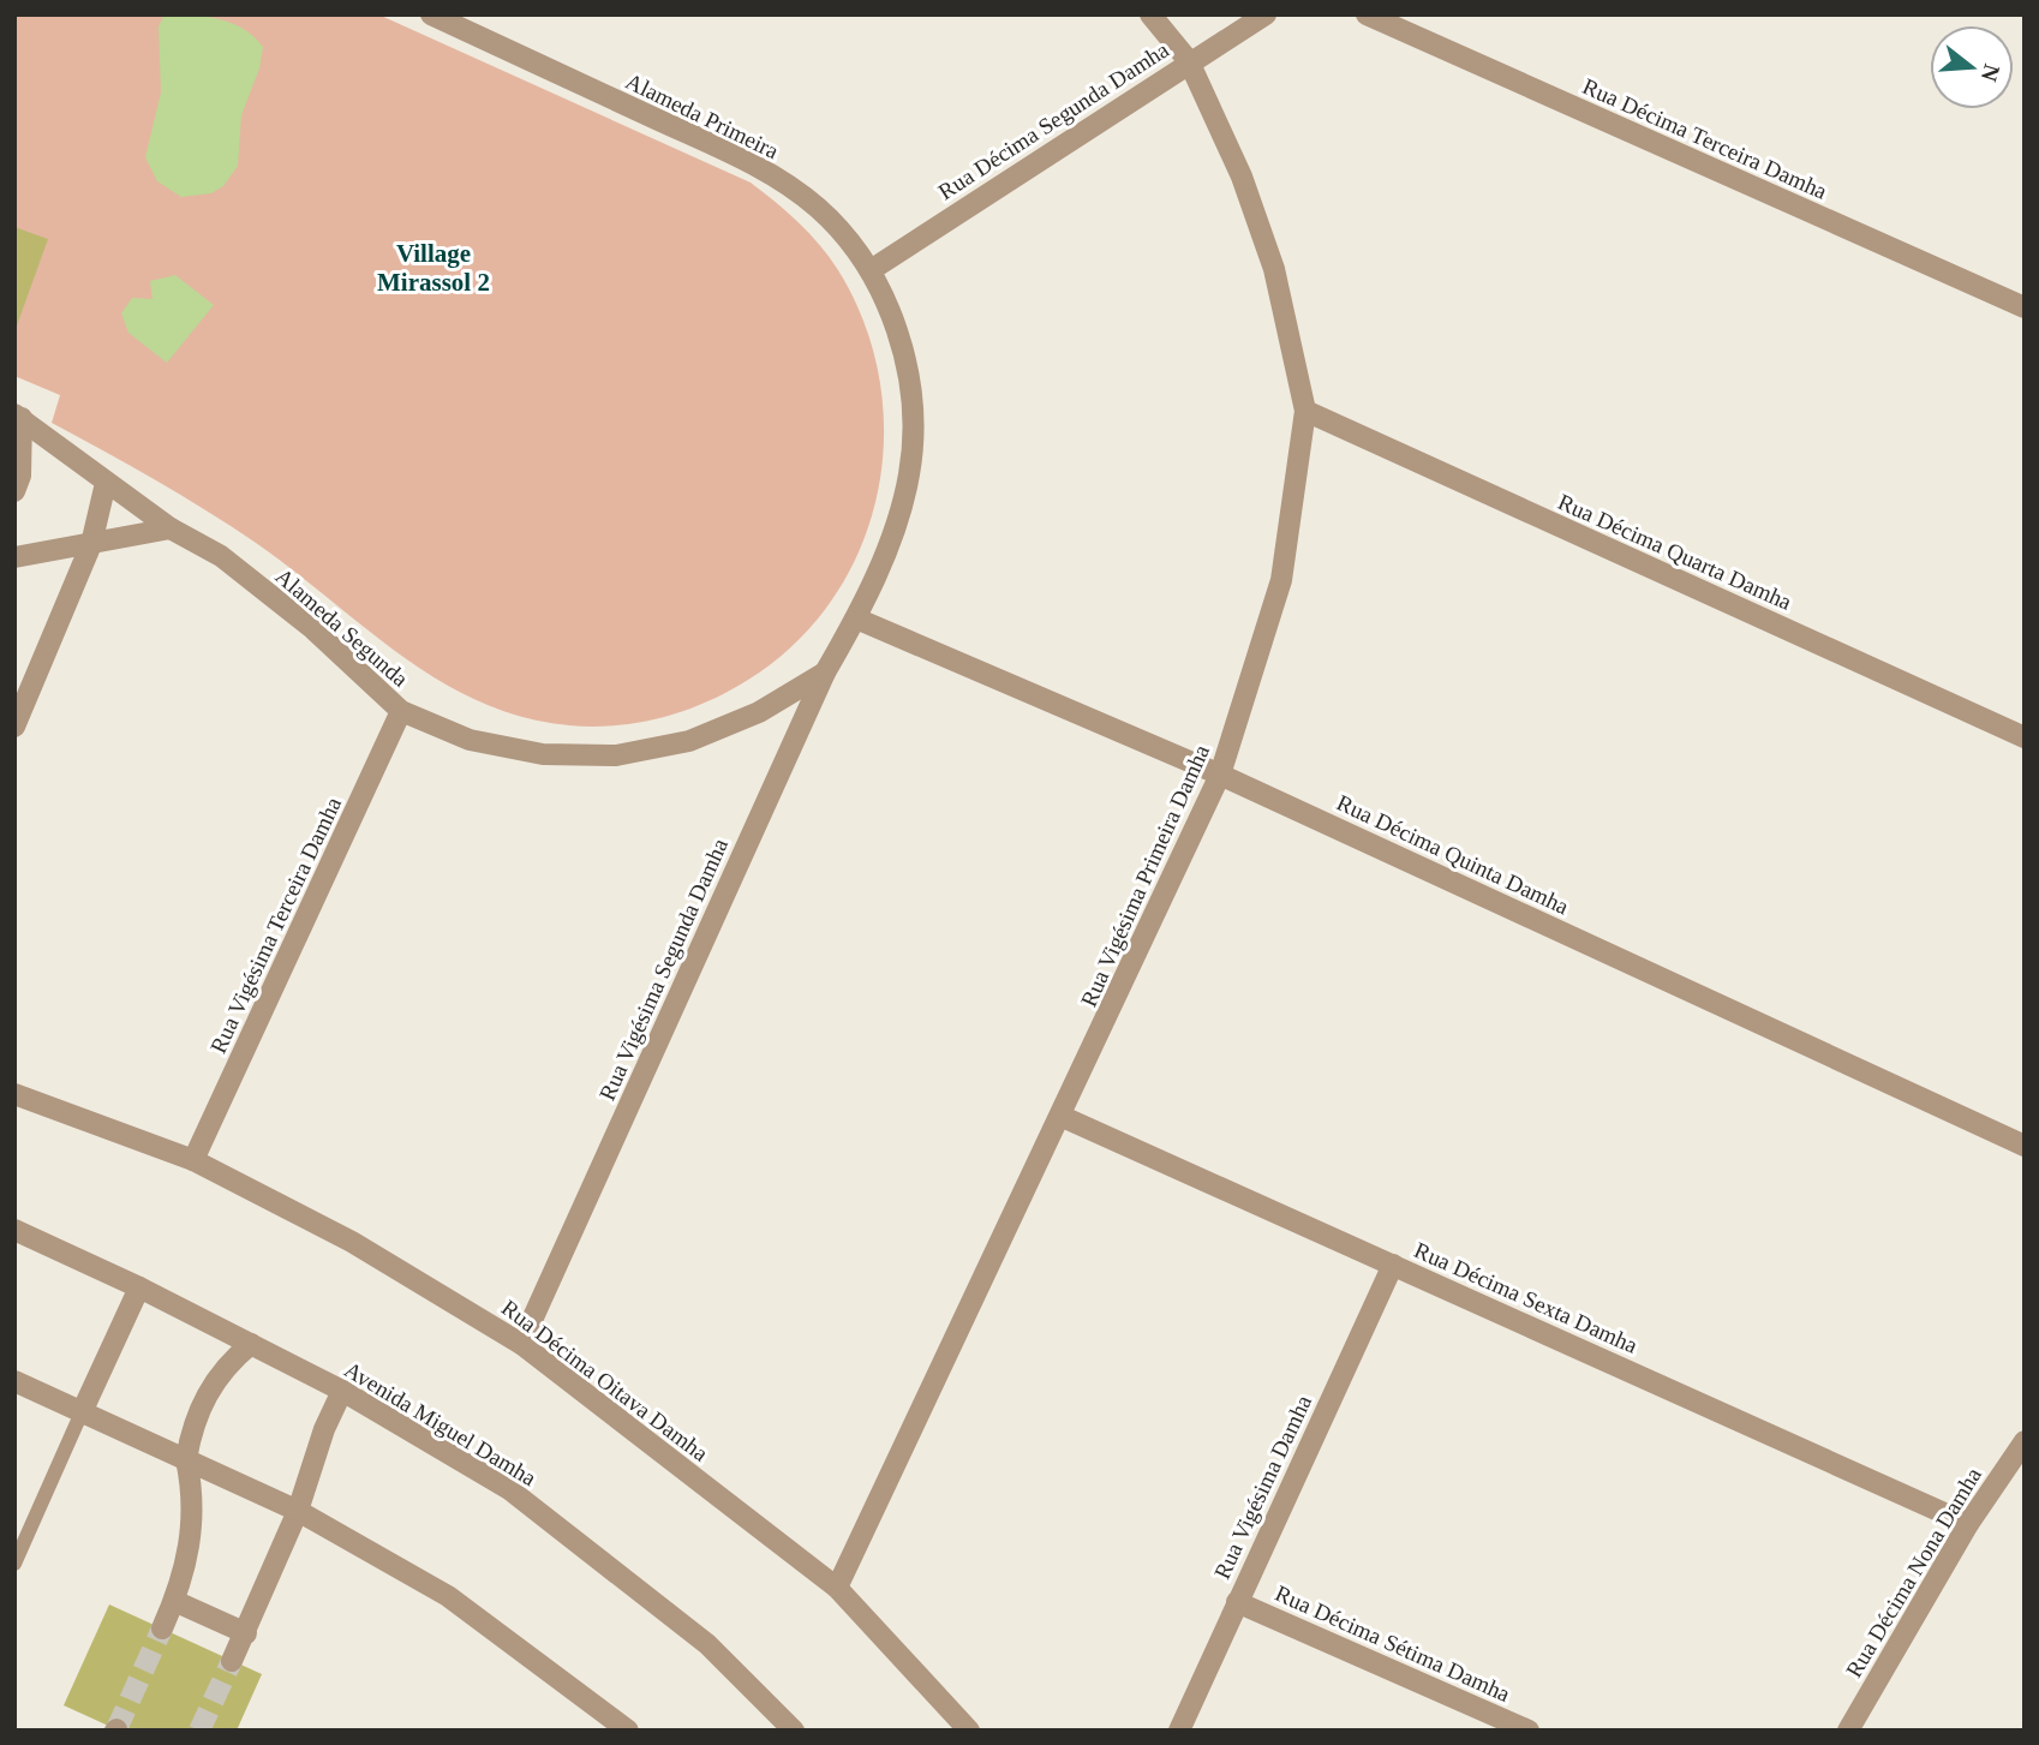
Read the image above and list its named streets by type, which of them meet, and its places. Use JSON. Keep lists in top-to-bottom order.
{
  "streets": {
    "street": [
      "Alameda Primeira",
      "Rua Décima Segunda Damha",
      "Rua Décima Terceira Damha",
      "Rua Décima Quarta Damha",
      "Alameda Segunda",
      "Rua Décima Quinta Damha",
      "Rua Vigésima Primeira Damha",
      "Rua Vigésima Terceira Damha",
      "Rua Vigésima Segunda Damha",
      "Rua Décima Sexta Damha",
      "Rua Décima Oitava Damha",
      "Avenida Miguel Damha",
      "Rua Vigésima Damha",
      "Rua Décima Nona Damha",
      "Rua Décima Sétima Damha"
    ]
  },
  "crossings": [
    ["Alameda Primeira", "Rua Décima Segunda Damha"],
    ["Alameda Primeira", "Rua Décima Quinta Damha"],
    ["Alameda Primeira", "Rua Vigésima Segunda Damha"],
    ["Rua Décima Segunda Damha", "Rua Vigésima Primeira Damha"],
    ["Rua Décima Quarta Damha", "Rua Vigésima Primeira Damha"],
    ["Alameda Segunda", "Rua Vigésima Terceira Damha"],
    ["Alameda Segunda", "Rua Vigésima Segunda Damha"],
    ["Rua Décima Quinta Damha", "Rua Vigésima Primeira Damha"],
    ["Rua Décima Quinta Damha", "Rua Vigésima Segunda Damha"],
    ["Rua Vigésima Primeira Damha", "Rua Décima Sexta Damha"],
    ["Rua Vigésima Primeira Damha", "Rua Décima Oitava Damha"],
    ["Rua Vigésima Terceira Damha", "Rua Décima Oitava Damha"],
    ["Rua Vigésima Segunda Damha", "Rua Décima Oitava Damha"],
    ["Rua Décima Sexta Damha", "Rua Vigésima Damha"],
    ["Rua Décima Sexta Damha", "Rua Décima Nona Damha"],
    ["Rua Vigésima Damha", "Rua Décima Sétima Damha"]
  ],
  "districts": ["Village Mirassol 2"],
  "north": "right"
}
